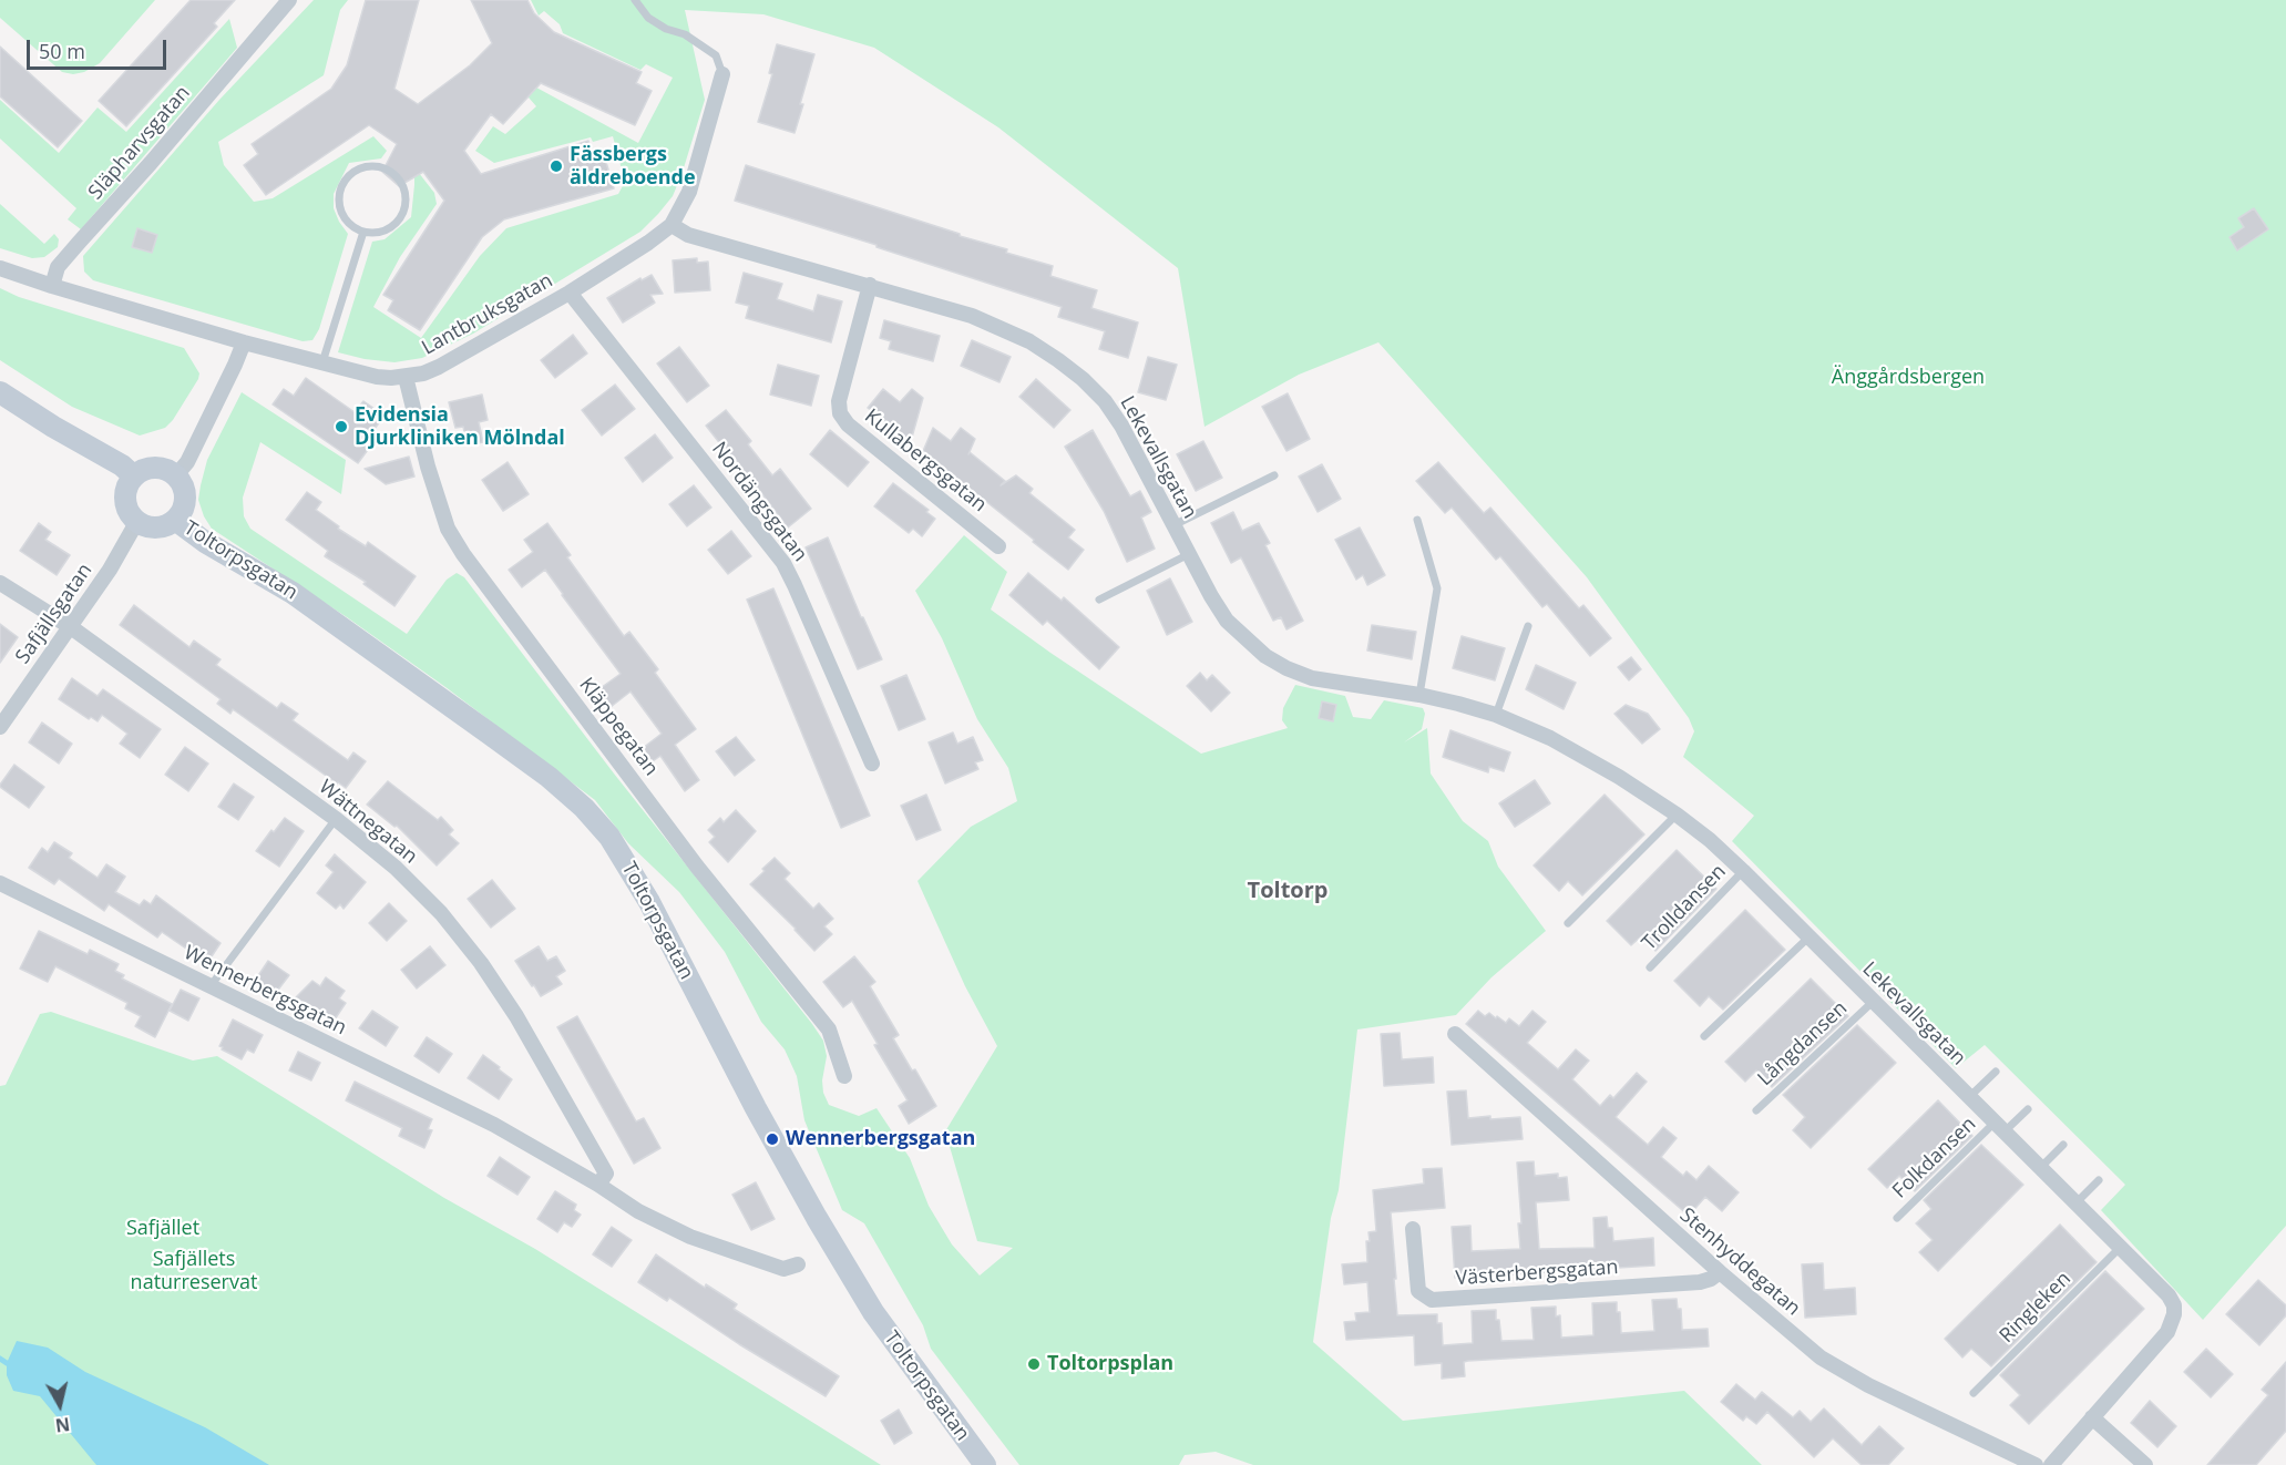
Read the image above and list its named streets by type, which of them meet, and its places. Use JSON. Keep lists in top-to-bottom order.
{
  "streets": {
    "street": [
      "Släpharvsgatan",
      "Lantbruksgatan",
      "Lekevallsgatan",
      "Kullabergsgatan",
      "Nordängsgatan",
      "Toltorpsgatan",
      "Safjällsgatan",
      "Kläppegatan",
      "Wättnegatan",
      "Wennerbergsgatan",
      "Stenhyddegatan",
      "Västerbergsgatan"
    ],
    "lane": [
      "Trolldansen",
      "Långdansen",
      "Folkdansen",
      "Ringleken"
    ]
  },
  "crossings": [
    ["Släpharvsgatan", "Lantbruksgatan"],
    ["Lantbruksgatan", "Lekevallsgatan"],
    ["Lantbruksgatan", "Nordängsgatan"],
    ["Lantbruksgatan", "Kläppegatan"],
    ["Lekevallsgatan", "Kullabergsgatan"],
    ["Lekevallsgatan", "Trolldansen"],
    ["Lekevallsgatan", "Långdansen"],
    ["Lekevallsgatan", "Folkdansen"],
    ["Lekevallsgatan", "Ringleken"],
    ["Toltorpsgatan", "Safjällsgatan"],
    ["Safjällsgatan", "Wättnegatan"],
    ["Wättnegatan", "Wennerbergsgatan"],
    ["Stenhyddegatan", "Västerbergsgatan"]
  ],
  "districts": ["Toltorp"],
  "parks": ["Änggårdsbergen", "Safjället", "Safjällets naturreservat"],
  "places": [
    "Fässbergs äldreboende",
    "Evidensia Djurkliniken Mölndal",
    "Wennerbergsgatan",
    "Toltorpsplan"
  ],
  "scale_bar": "50 m",
  "north": "bottom"
}
